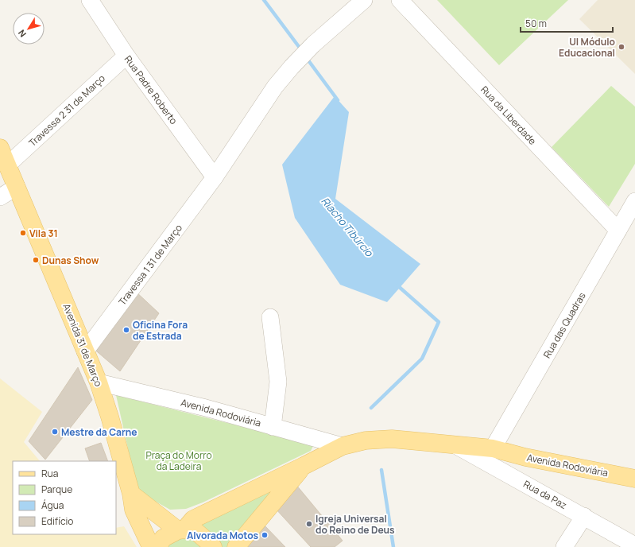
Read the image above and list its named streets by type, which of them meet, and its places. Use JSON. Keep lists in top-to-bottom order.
{
  "streets": {
    "main road": ["Avenida 31 de Março", "Avenida Rodoviária"],
    "street": [
      "Rua Padre Roberto",
      "Travessa 2 31 de Março",
      "Rua da Liberdade",
      "Travessa 1 31 de Março",
      "Rua das Quadras",
      "Rua da Paz"
    ]
  },
  "crossings": [
    ["Rua Padre Roberto", "Travessa 2 31 de Março"],
    ["Rua Padre Roberto", "Travessa 1 31 de Março"],
    ["Travessa 2 31 de Março", "Avenida 31 de Março"],
    ["Rua da Liberdade", "Rua das Quadras"],
    ["Travessa 1 31 de Março", "Avenida 31 de Março"],
    ["Rua das Quadras", "Avenida Rodoviária"],
    ["Avenida 31 de Março", "Avenida Rodoviária"],
    ["Avenida Rodoviária", "Rua da Paz"]
  ],
  "water": ["Riacho Tibúrcio"],
  "parks": ["Praça do Morro da Ladeira"],
  "places": [
    "UI Módulo Educacional",
    "Vila 31",
    "Dunas Show",
    "Oficina Fora de Estrada",
    "Mestre da Carne",
    "Igreja Universal do Reino de Deus",
    "Alvorada Motos"
  ],
  "legend": [
    "Rua",
    "Parque",
    "Água",
    "Edifício"
  ],
  "scale_bar": "50 m",
  "north": "bottom left"
}
